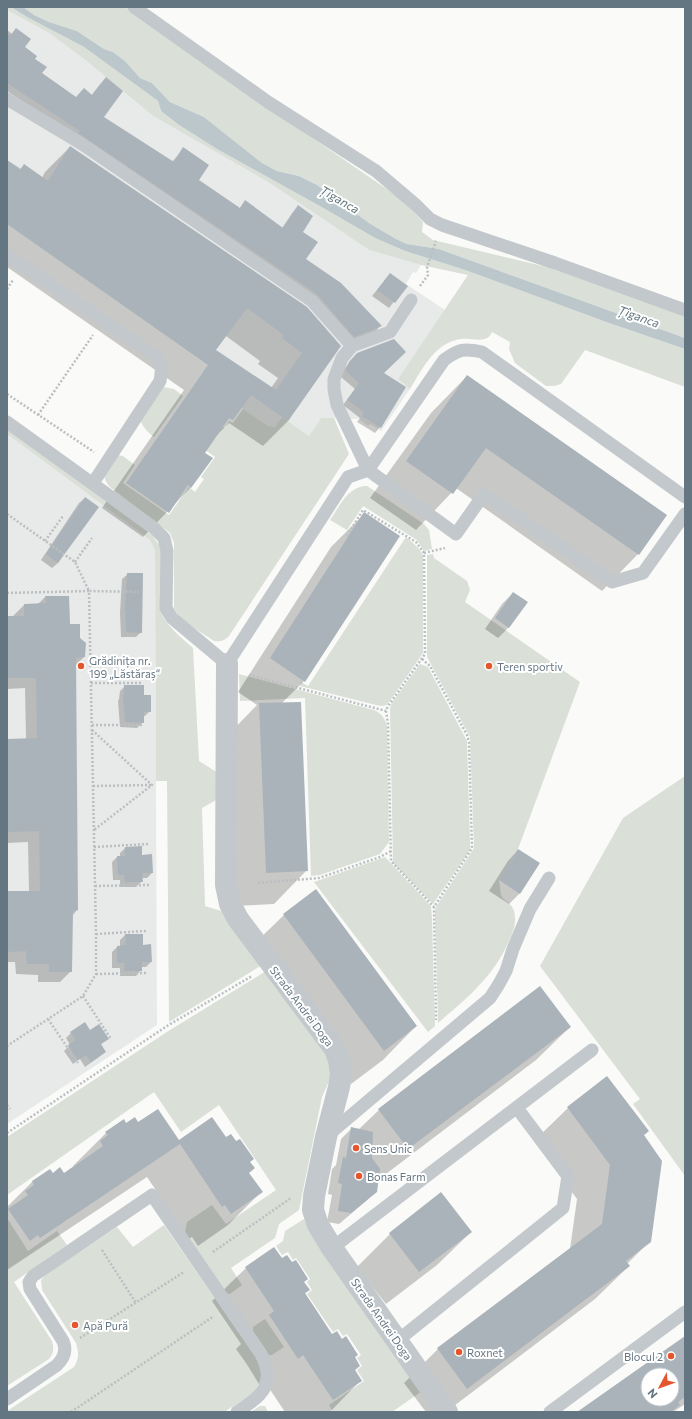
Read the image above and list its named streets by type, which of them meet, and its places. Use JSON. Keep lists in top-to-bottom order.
{
  "streets": {
    "street": ["Strada Andrei Doga"]
  },
  "water": ["Țîganca"],
  "places": [
    "Grădinița nr. 199 „Lăstăraș“",
    "Teren sportiv",
    "Sens Unic",
    "Bonas Farm",
    "Apă Pură",
    "Roxnet",
    "Blocul 2"
  ],
  "north": "bottom left"
}
